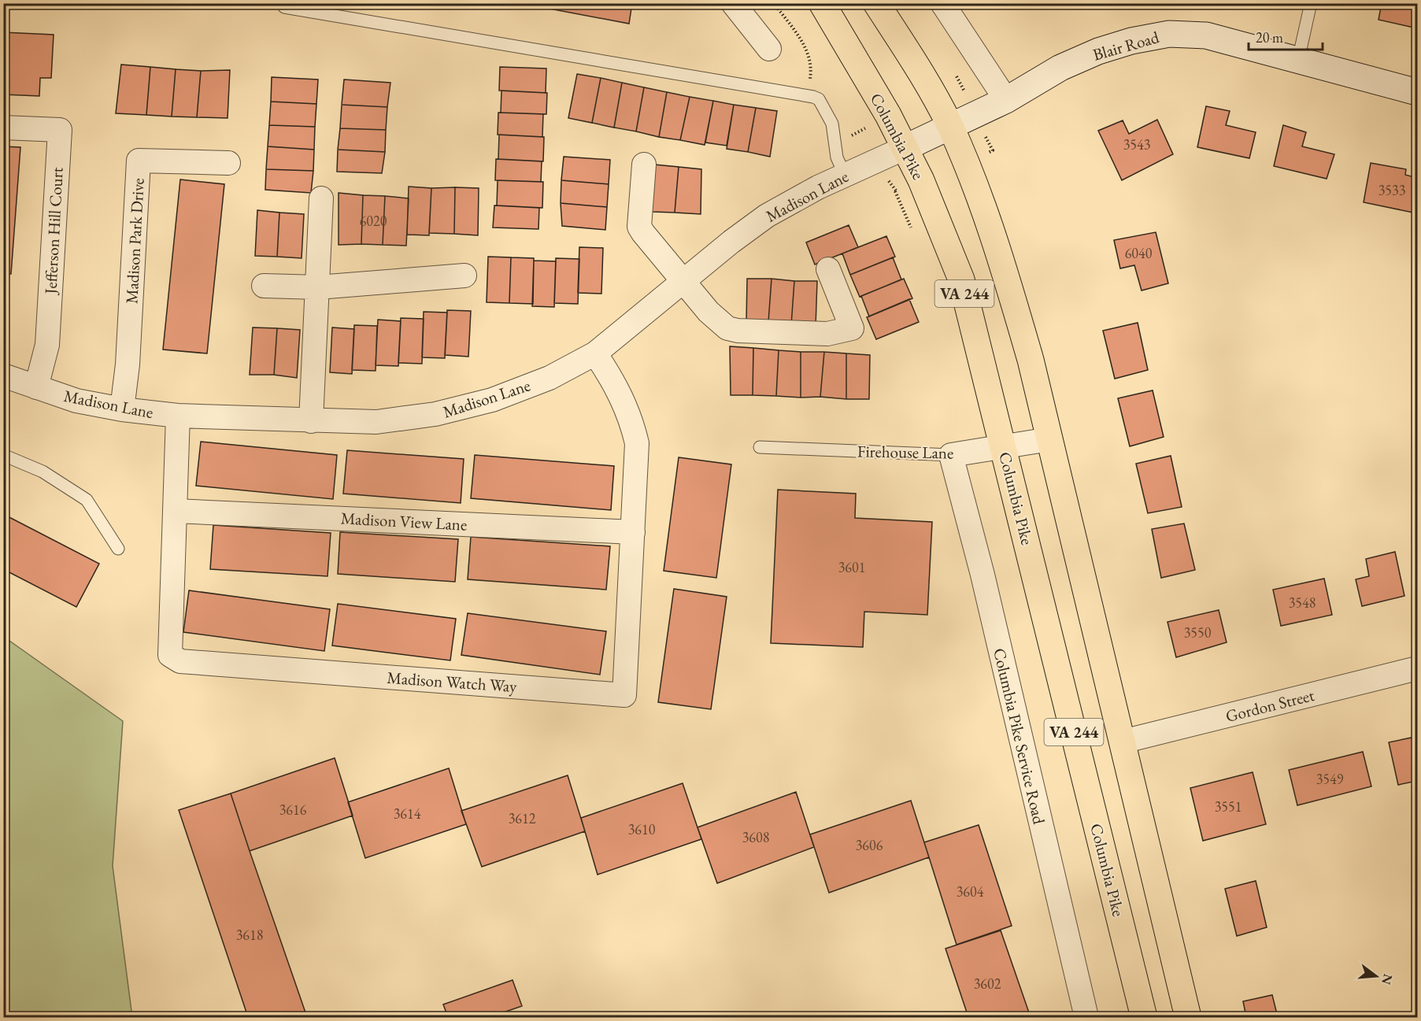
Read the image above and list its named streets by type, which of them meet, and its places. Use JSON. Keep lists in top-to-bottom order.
{
  "streets": {
    "main road": ["Columbia Pike", "VA 244"],
    "street": [
      "Blair Road",
      "Madison Lane",
      "Jefferson Hill Court",
      "Madison Park Drive",
      "Firehouse Lane",
      "Madison View Lane",
      "Madison Watch Way",
      "Gordon Street",
      "Columbia Pike Service Road"
    ]
  },
  "crossings": [
    ["Blair Road", "Columbia Pike"],
    ["Blair Road", "Madison Lane"],
    ["Blair Road", "VA 244"],
    ["Columbia Pike", "Madison Lane"],
    ["Columbia Pike", "Firehouse Lane"],
    ["Madison Lane", "Jefferson Hill Court"],
    ["Madison Lane", "Madison Park Drive"],
    ["Madison Lane", "Madison Watch Way"],
    ["VA 244", "Firehouse Lane"],
    ["VA 244", "Gordon Street"],
    ["Firehouse Lane", "Columbia Pike Service Road"],
    ["Madison View Lane", "Madison Watch Way"]
  ],
  "house_numbers": [
    "3543",
    "3533",
    "6020",
    "6040",
    "3601",
    "3548",
    "3550",
    "3549",
    "3551",
    "3616",
    "3614",
    "3612",
    "3610",
    "3608",
    "3606",
    "3604",
    "3618",
    "3602"
  ],
  "scale_bar": "20 m",
  "north": "right"
}
